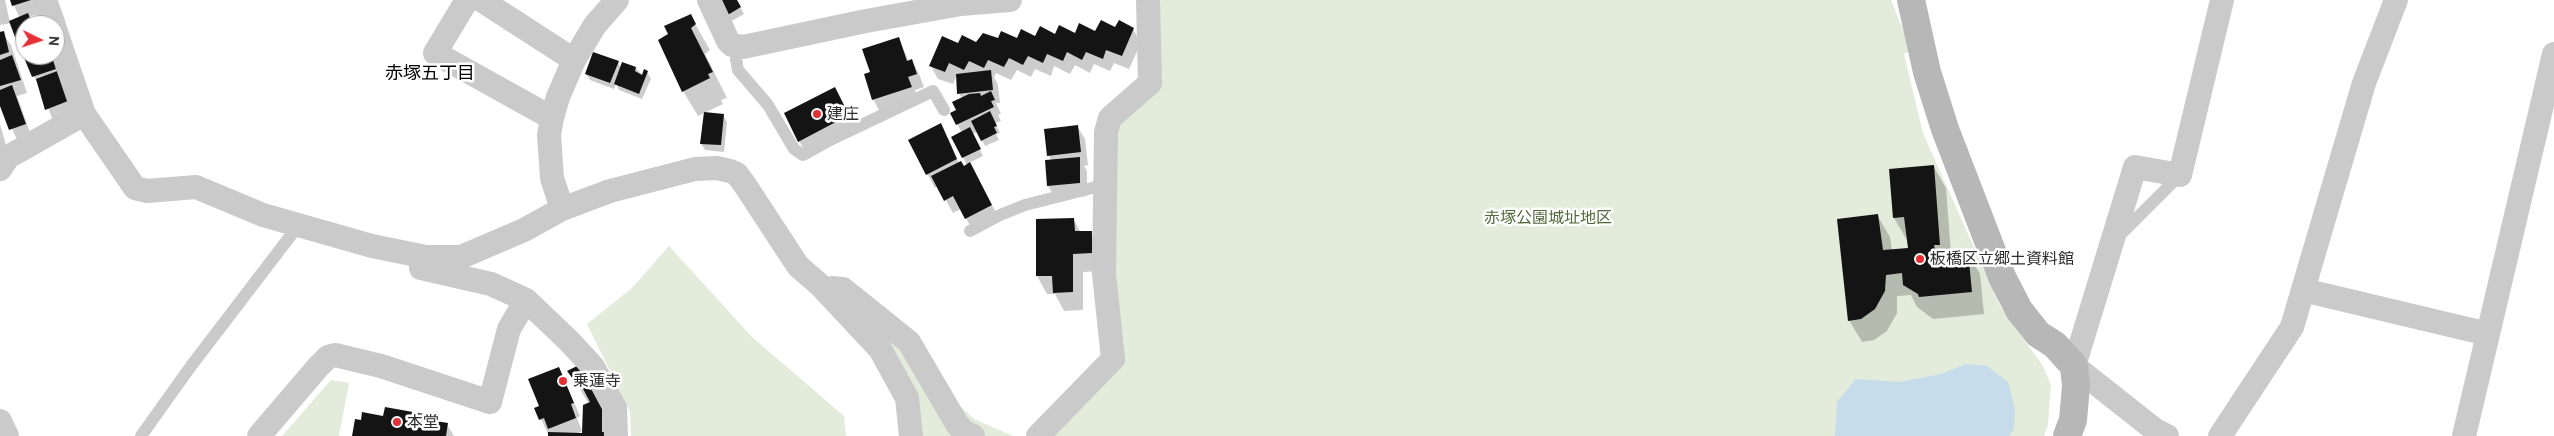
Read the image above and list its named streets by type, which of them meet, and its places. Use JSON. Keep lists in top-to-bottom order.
{
  "districts": ["赤塚五丁目"],
  "parks": ["赤塚公園城址地区"],
  "places": [
    "建庄",
    "板橋区立郷土資料館",
    "乗蓮寺",
    "本堂"
  ],
  "north": "right"
}
